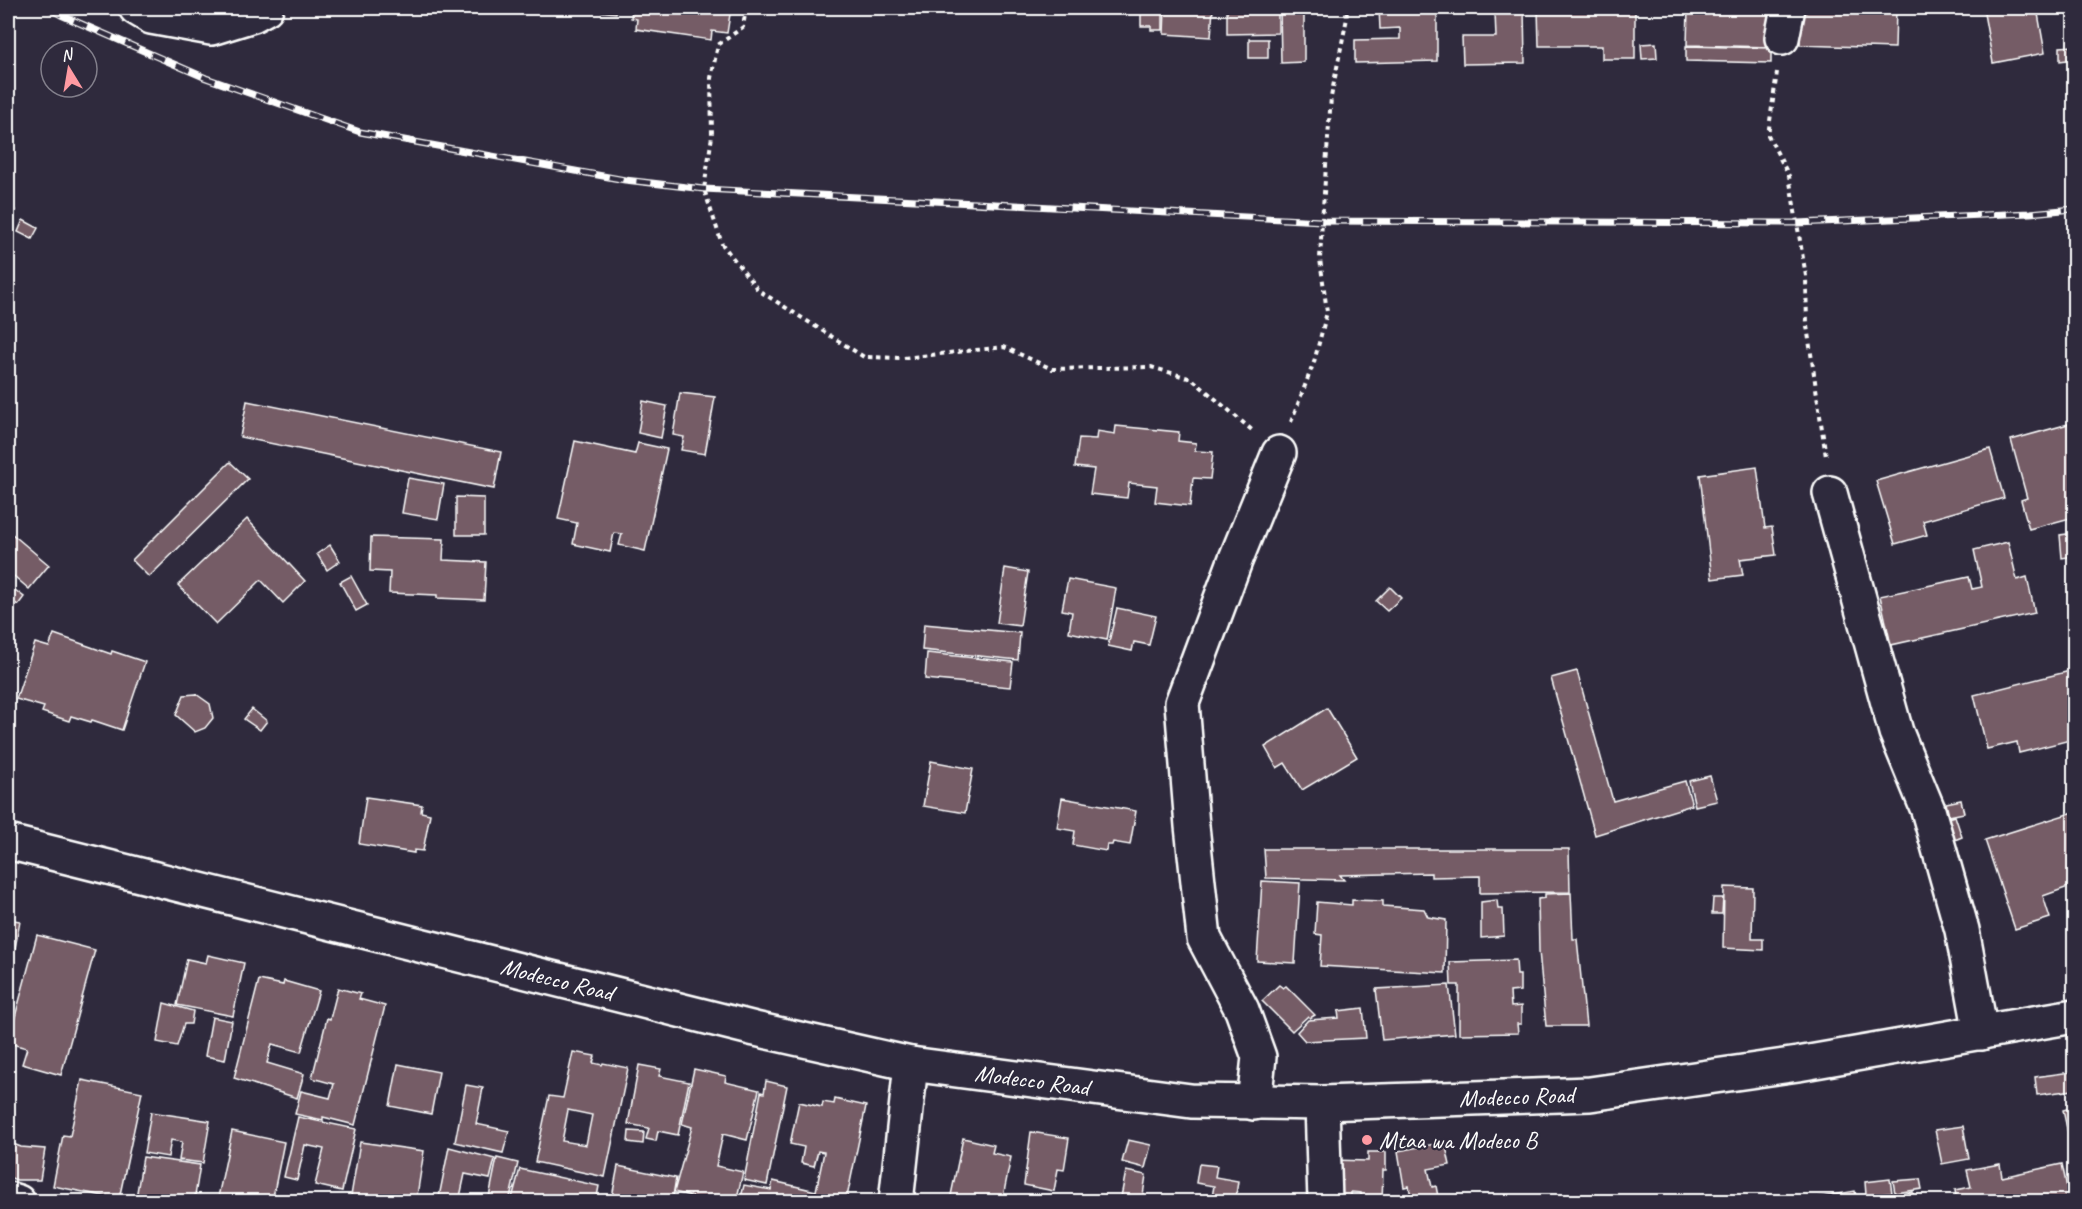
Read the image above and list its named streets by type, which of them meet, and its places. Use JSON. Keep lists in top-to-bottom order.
{
  "streets": {
    "street": ["Modecco Road"]
  },
  "places": ["Mtaa wa Modeco B"],
  "north": "top"
}
